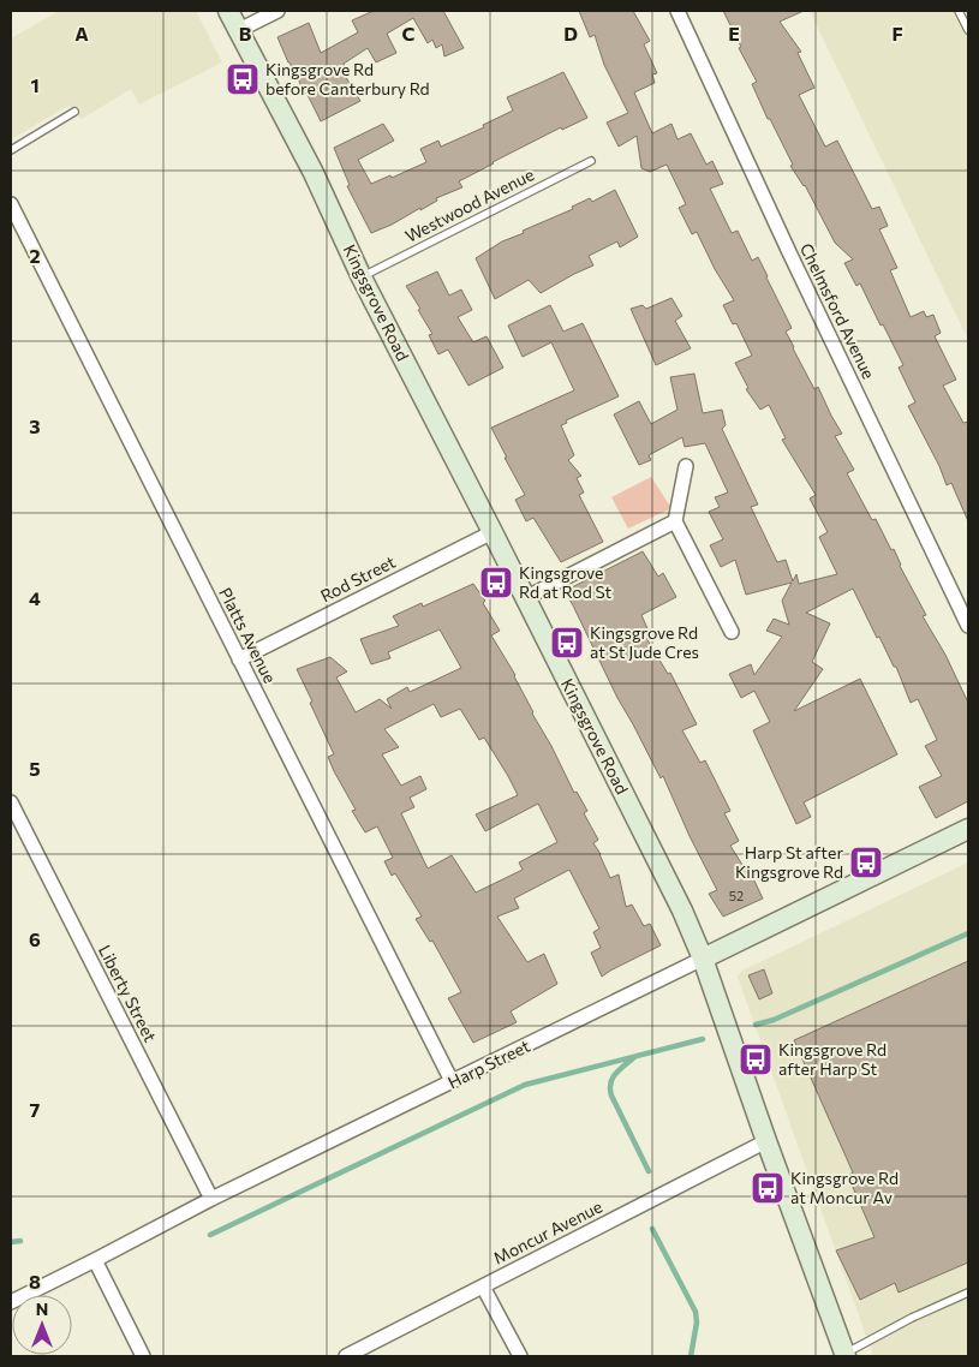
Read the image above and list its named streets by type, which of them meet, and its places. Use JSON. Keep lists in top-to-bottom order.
{
  "streets": {
    "main road": ["Kingsgrove Road", "Harp Street"],
    "street": [
      "Chelmsford Avenue",
      "Rod Street",
      "Platts Avenue",
      "Liberty Street",
      "Moncur Avenue"
    ],
    "lane": ["Westwood Avenue"]
  },
  "crossings": [
    ["Westwood Avenue", "Kingsgrove Road"],
    ["Kingsgrove Road", "Rod Street"],
    ["Kingsgrove Road", "Harp Street"],
    ["Kingsgrove Road", "Moncur Avenue"],
    ["Rod Street", "Platts Avenue"],
    ["Platts Avenue", "Harp Street"],
    ["Liberty Street", "Harp Street"]
  ],
  "places": {
    "bus stop": [
      "Kingsgrove Rd before Canterbury Rd",
      "Kingsgrove Rd at Rod St",
      "Kingsgrove Rd at St Jude Cres",
      "Harp St after Kingsgrove Rd",
      "Kingsgrove Rd after Harp St",
      "Kingsgrove Rd at Moncur Av"
    ]
  },
  "house_numbers": ["52"],
  "north": "top",
  "grid": {
    "columns": [
      "A",
      "B",
      "C",
      "D",
      "E",
      "F"
    ],
    "rows": [
      "1",
      "2",
      "3",
      "4",
      "5",
      "6",
      "7",
      "8"
    ]
  }
}
